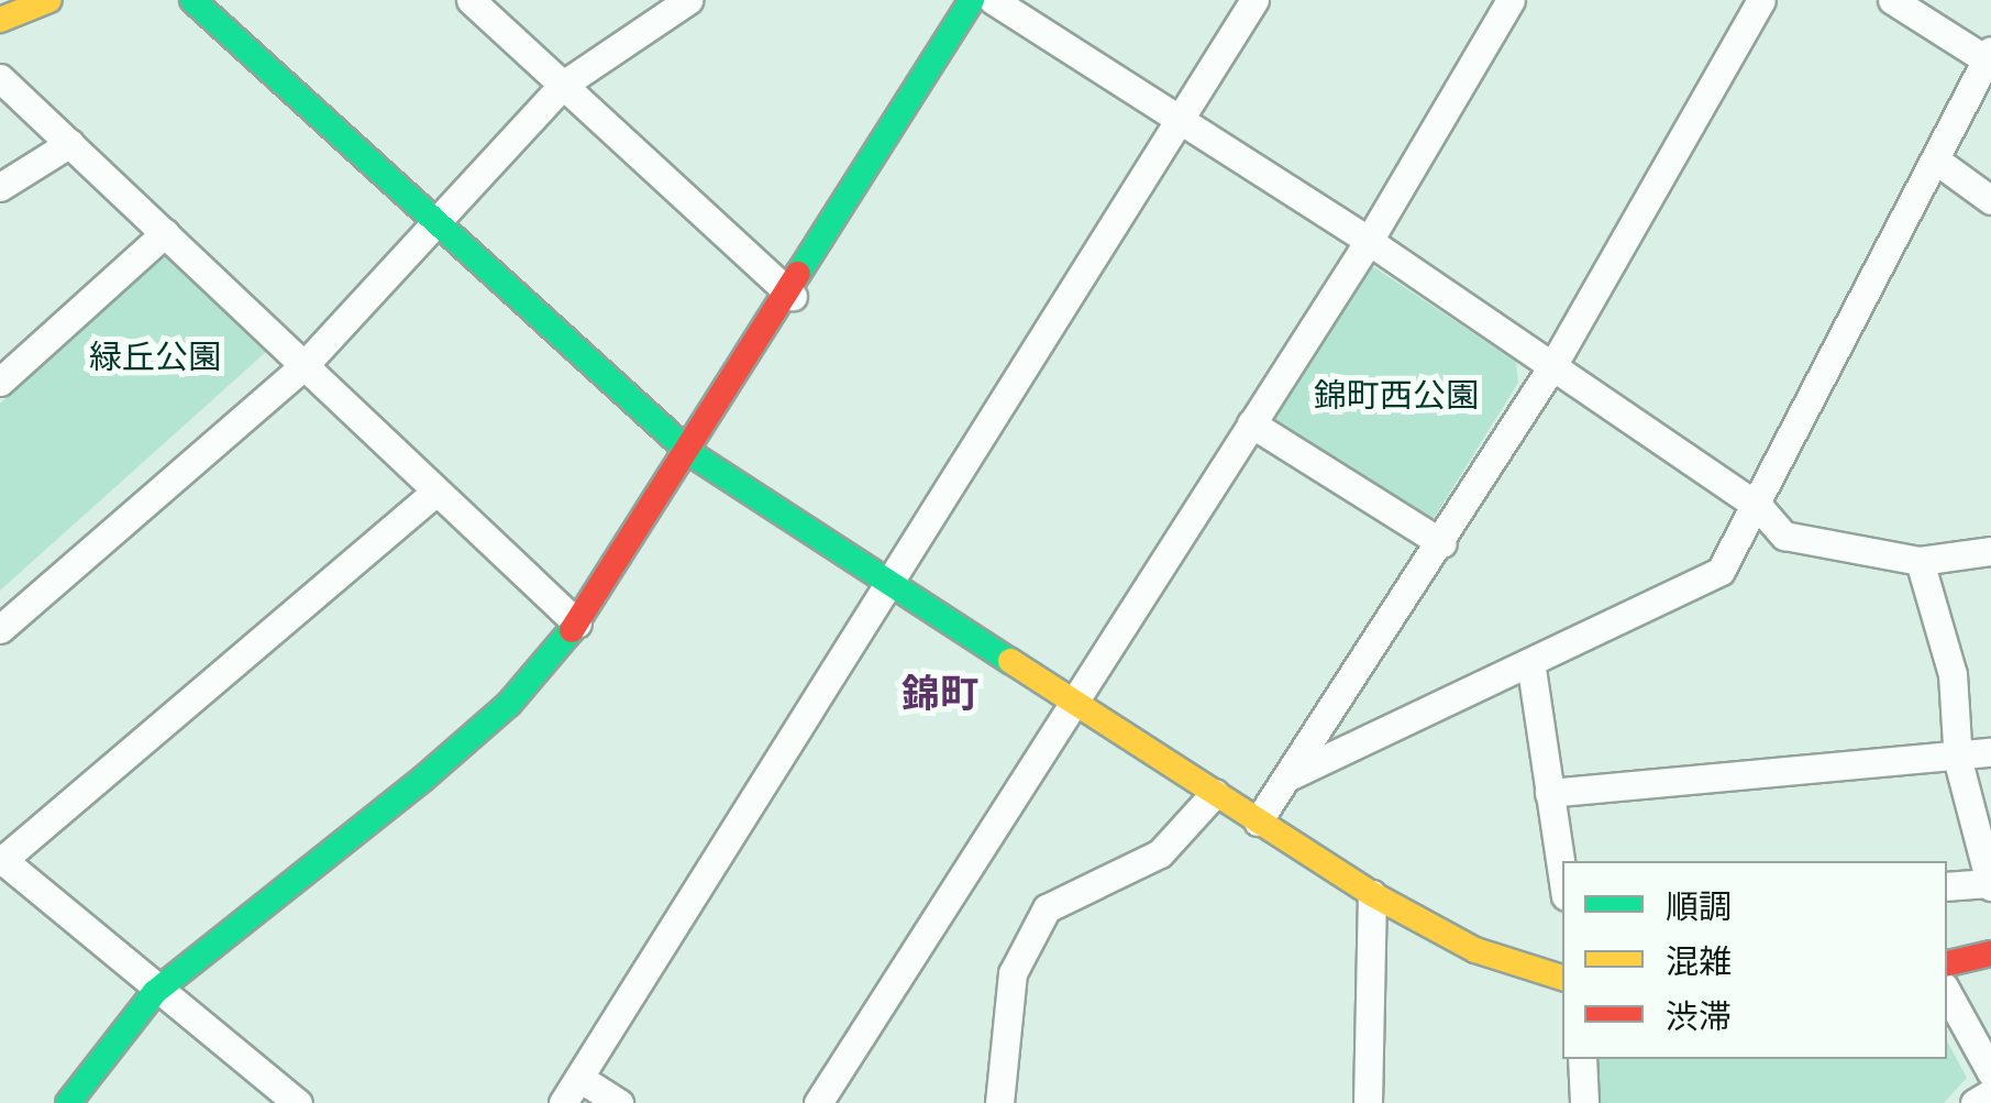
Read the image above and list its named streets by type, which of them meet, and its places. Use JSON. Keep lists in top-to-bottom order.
{
  "districts": ["錦町"],
  "parks": ["緑丘公園", "錦町西公園"],
  "legend": ["順調", "混雑", "渋滞"]
}
